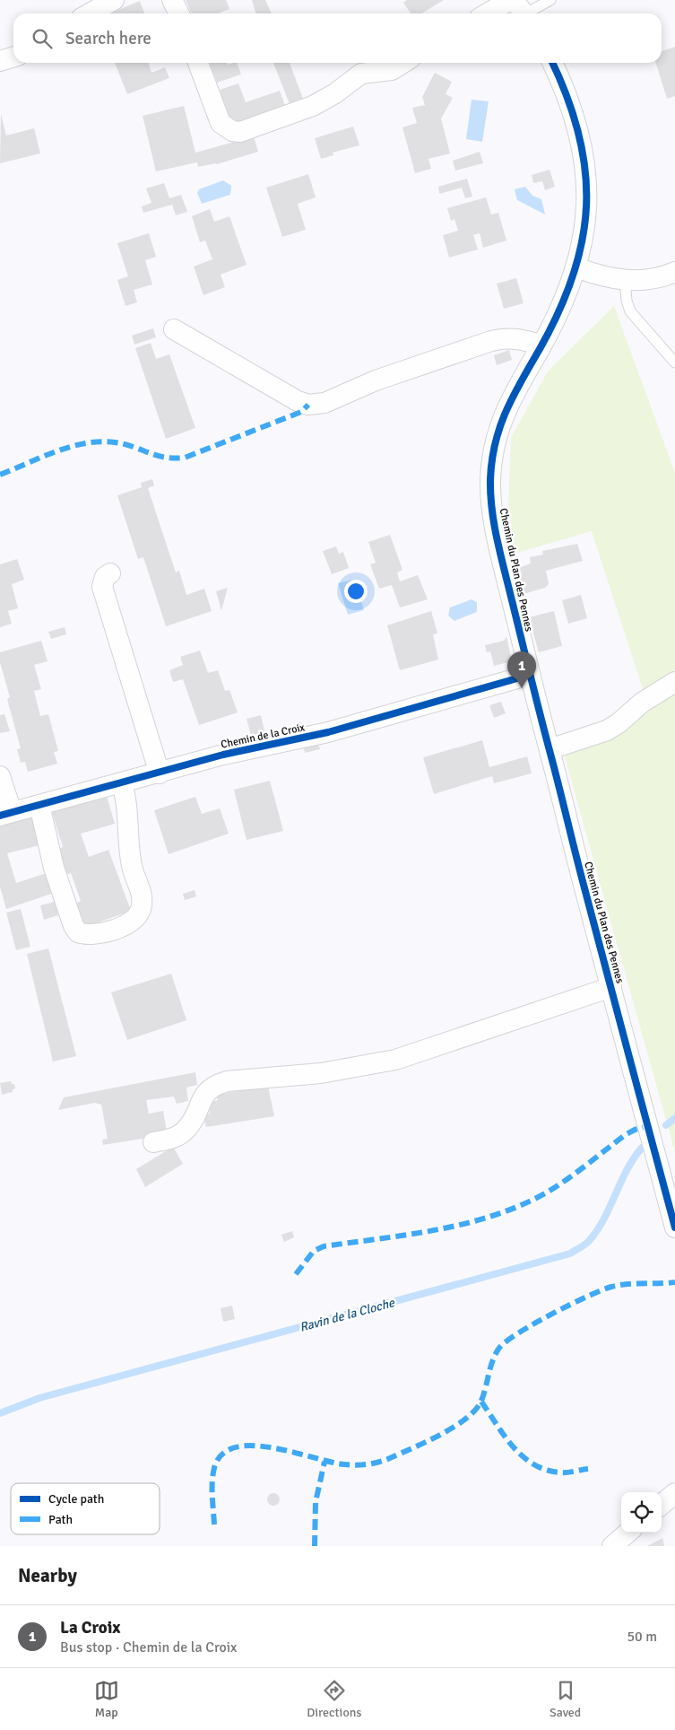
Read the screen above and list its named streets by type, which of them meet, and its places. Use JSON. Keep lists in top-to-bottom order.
{
  "streets": {
    "street": ["Chemin du Plan des Pennes", "Chemin de la Croix"]
  },
  "crossings": [
    ["Chemin du Plan des Pennes", "Chemin de la Croix"]
  ],
  "water": ["Ravin de la Cloche"],
  "legend": ["Cycle path", "Path"],
  "page": {
    "search": "Search here",
    "pins": "1",
    "heading": "Nearby",
    "list": [
      {
        "mark": "1",
        "name": "La Croix",
        "note": "Bus stop · Chemin de la Croix",
        "value": "50 m"
      }
    ],
    "nav": ["Map", "Directions", "Saved"]
  }
}
